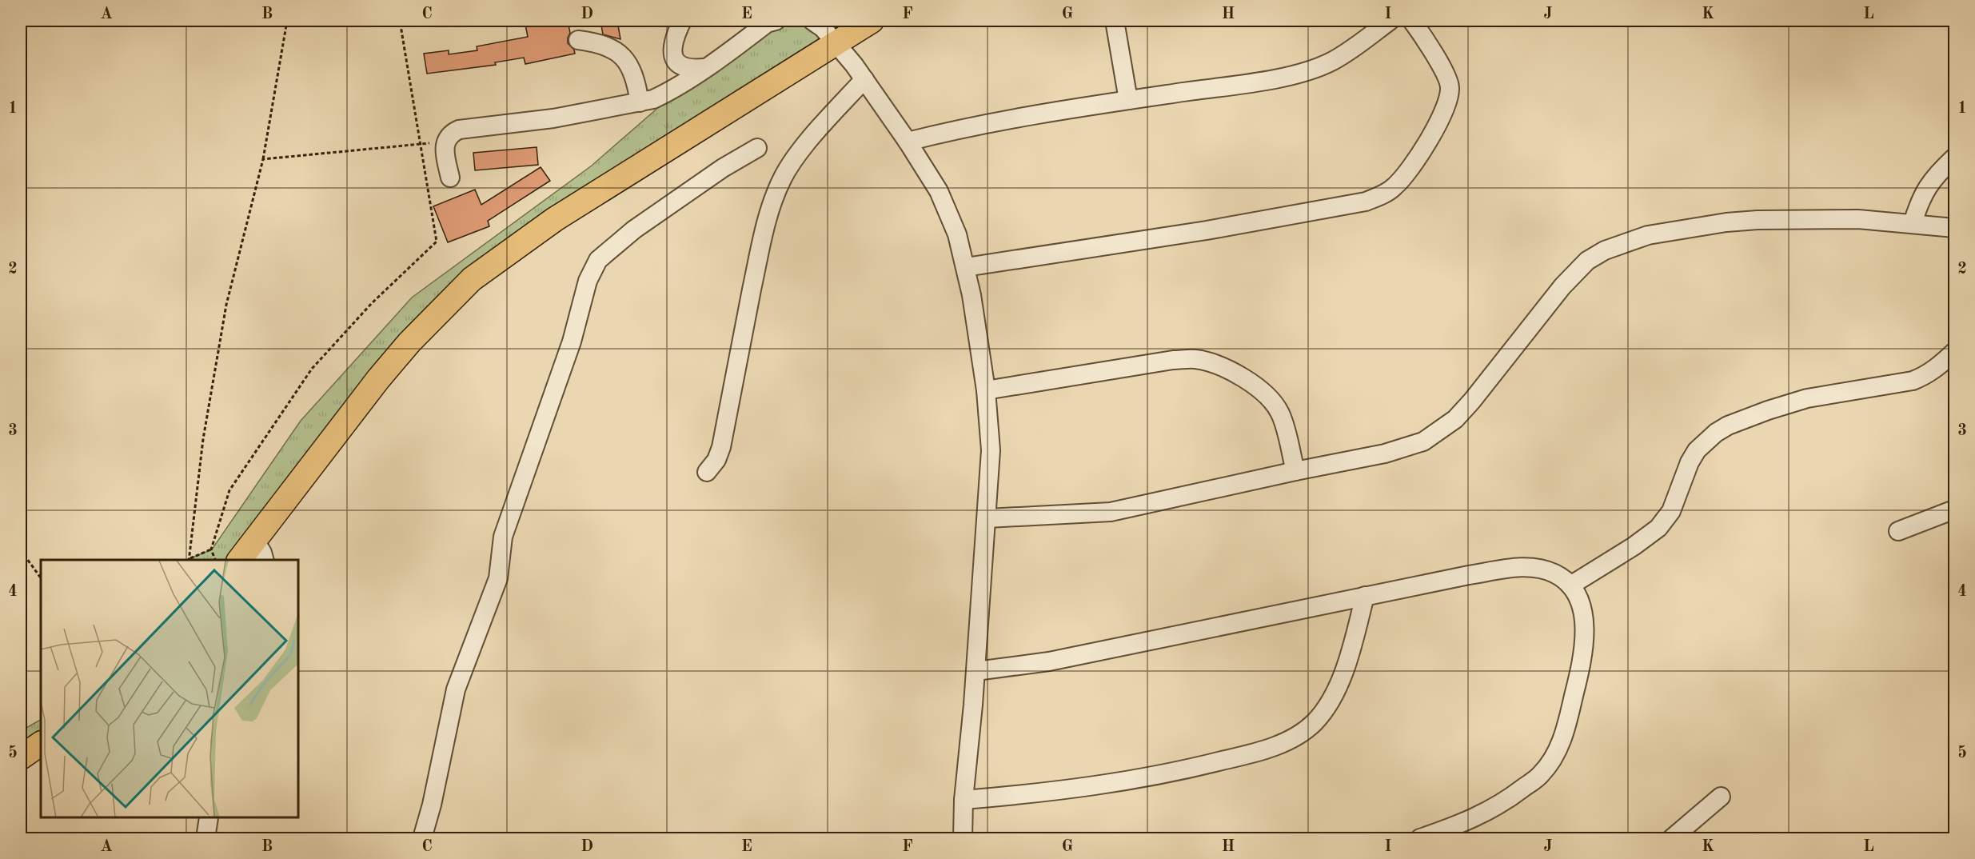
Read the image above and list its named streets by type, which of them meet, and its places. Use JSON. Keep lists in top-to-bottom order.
{
  "grid": {
    "columns": [
      "A",
      "B",
      "C",
      "D",
      "E",
      "F",
      "G",
      "H",
      "I",
      "J",
      "K",
      "L"
    ],
    "rows": [
      "1",
      "2",
      "3",
      "4",
      "5"
    ]
  }
}
